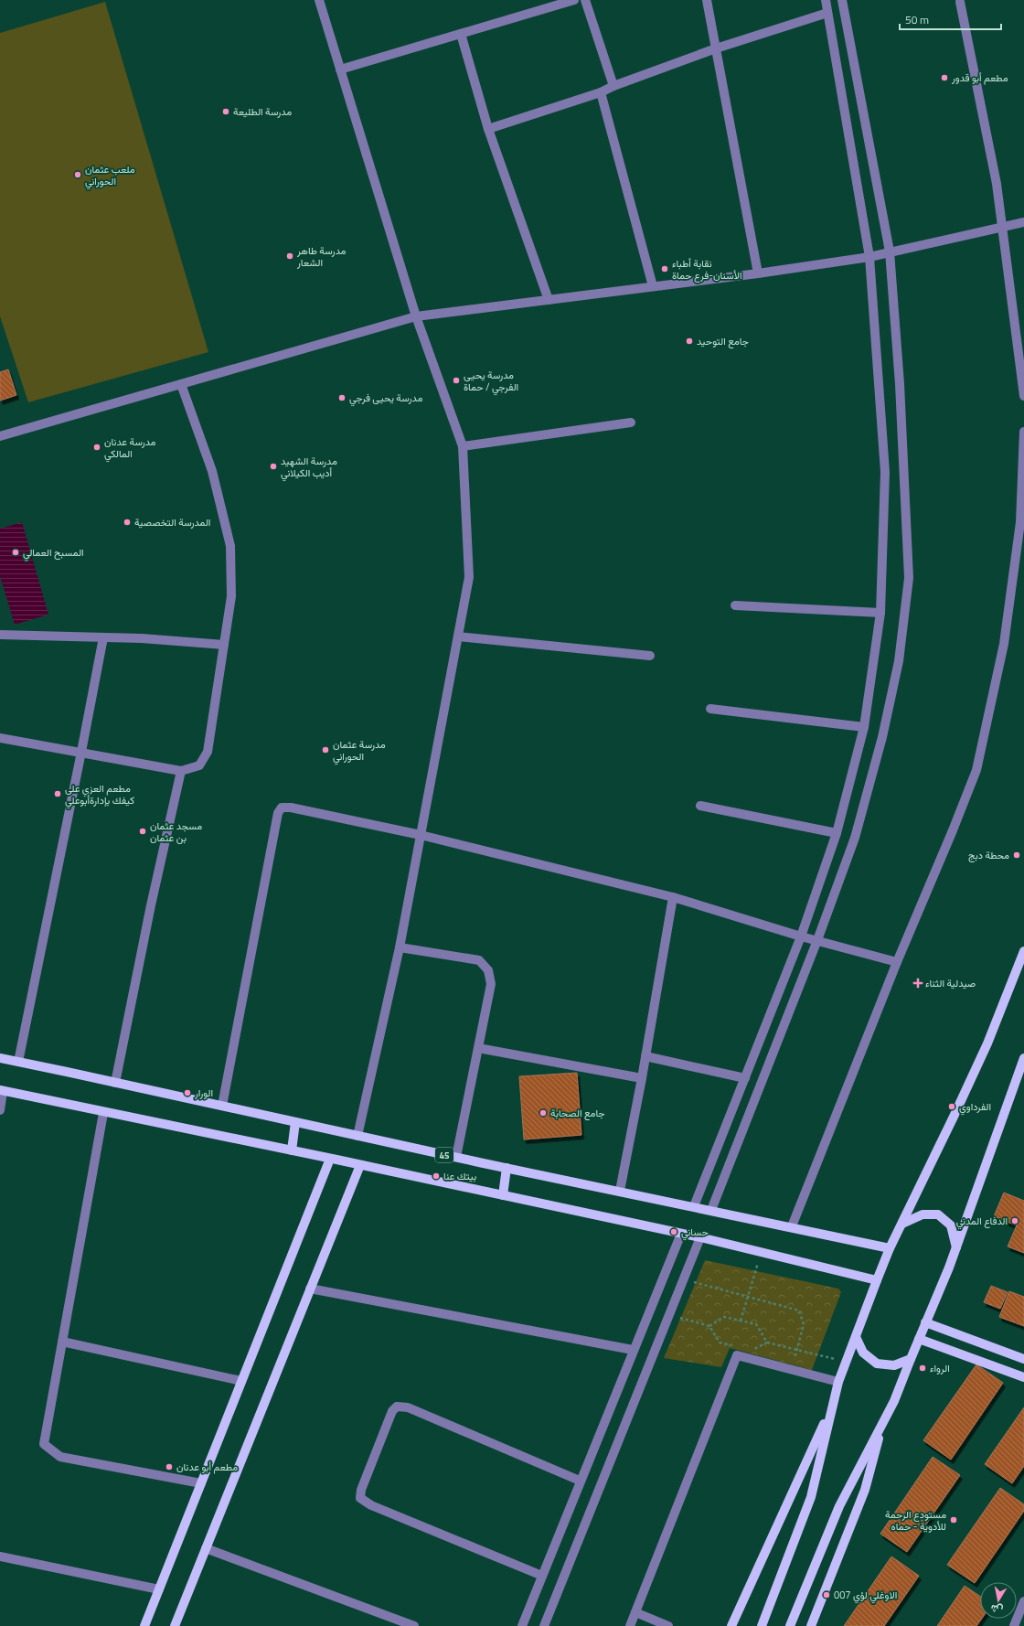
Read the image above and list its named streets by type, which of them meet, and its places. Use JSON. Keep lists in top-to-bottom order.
{
  "streets": {
    "main road": ["45"]
  },
  "places": {
    "other": [
      "مطعم أبو قدور",
      "مدرسة الطليعة",
      "ملعب عثمان الحوراني",
      "مدرسة طاهر الشعار",
      "نقابة أطباء الأسنان-فرع حماة",
      "جامع التوحيد",
      "مدرسة يحيى الفرجي / حماة",
      "مدرسة يحيى فرجي",
      "مدرسة عدنان المالكي",
      "مدرسة الشهيد أديب الكيلاني",
      "المدرسة التخصصية",
      "المسبح العمالي",
      "مدرسة عثمان الحوراني",
      "مطعم العزي على كيفك بإدارةأبوعلي",
      "مسجد عثمان بن عثمان",
      "محطة دبج",
      "الورار",
      "الفرداوي",
      "جامع الصحابة",
      "بيتك عنا",
      "الدفاع المدني",
      "حساني",
      "الرواء",
      "مطعم أبو عدنان",
      "مستودع الرحمة للأدوية - حماه",
      "الاوغلي لؤي 007"
    ],
    "health": ["صيدلية الثناء"]
  },
  "scale_bar": "50 m",
  "north": "bottom"
}
